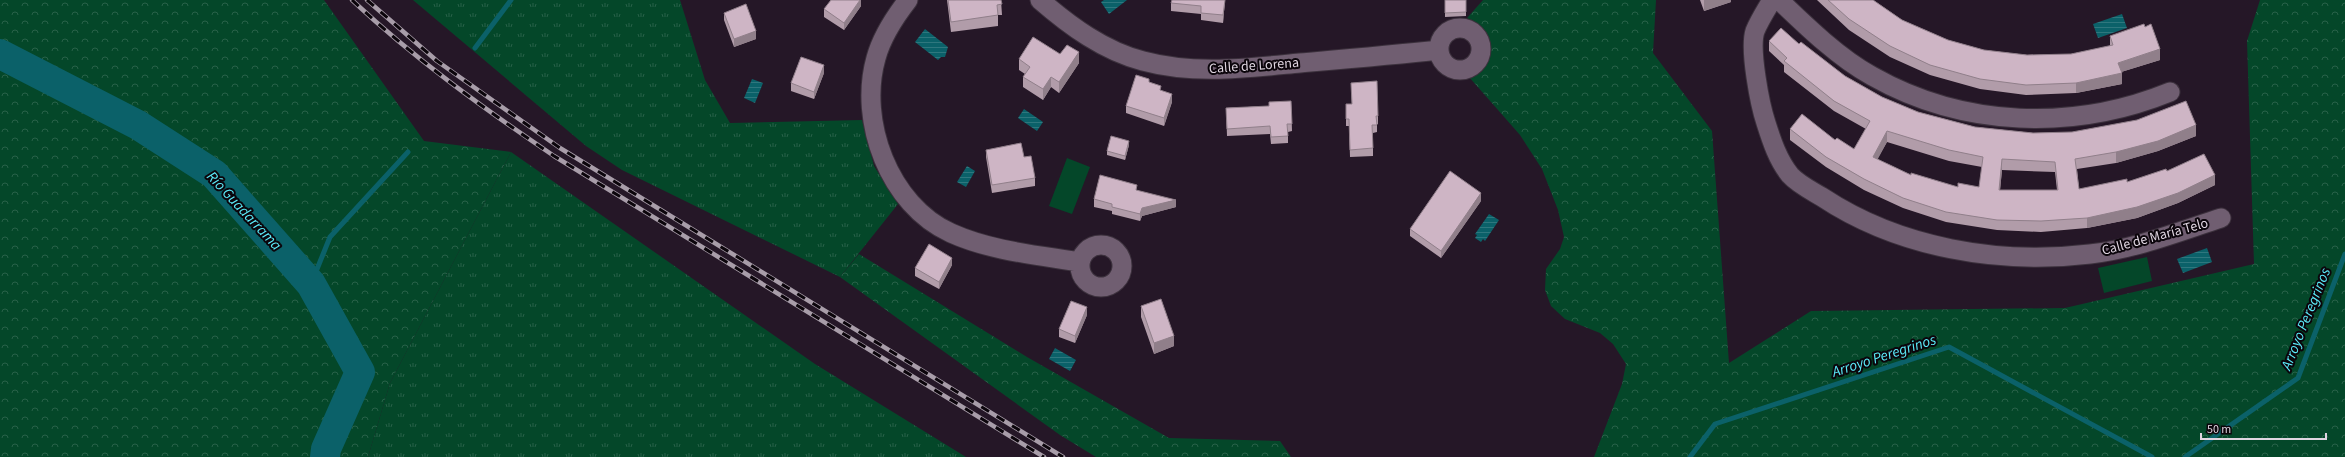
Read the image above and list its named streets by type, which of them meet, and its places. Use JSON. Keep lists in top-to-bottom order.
{
  "streets": {
    "street": ["Calle de Lorena", "Calle de María Telo"]
  },
  "water": ["Río Guadarrama", "Arroyo Peregrinos"],
  "scale_bar": "50 m"
}
